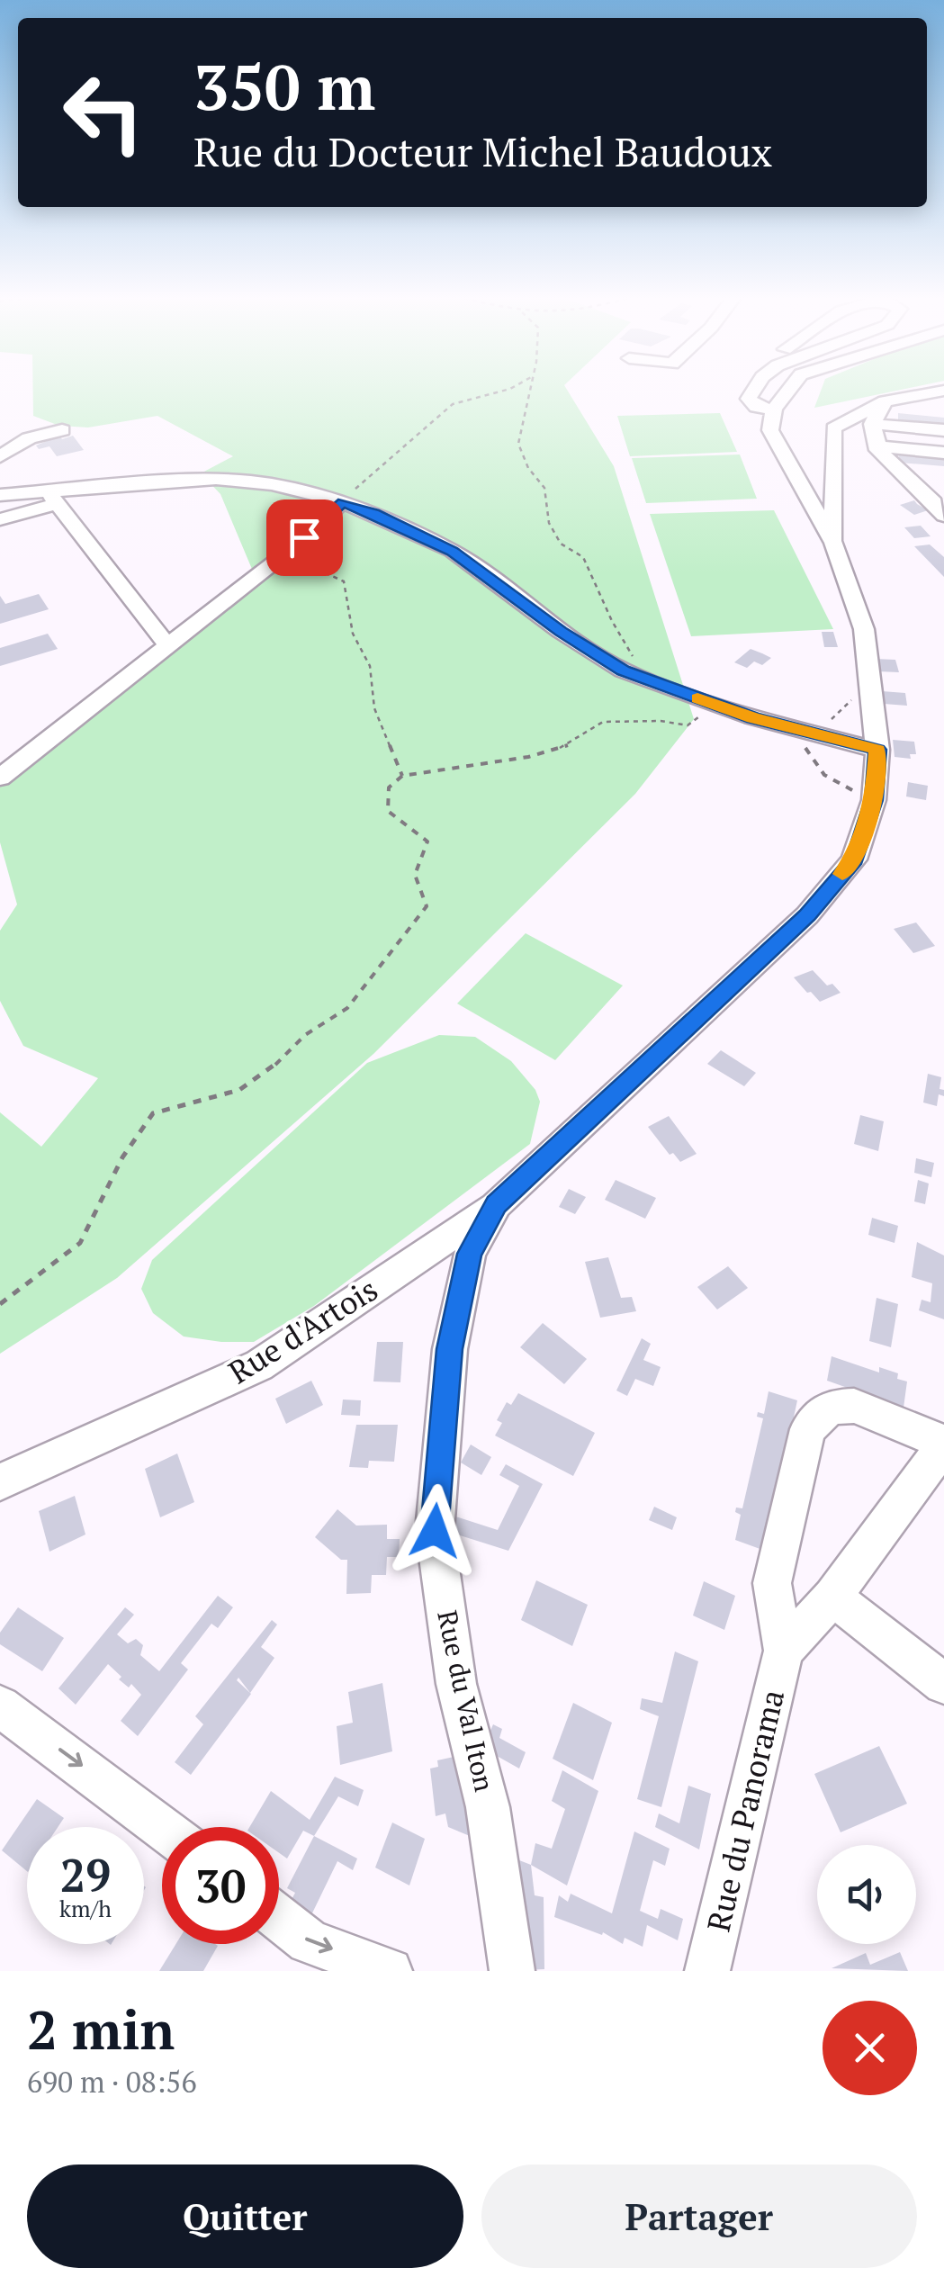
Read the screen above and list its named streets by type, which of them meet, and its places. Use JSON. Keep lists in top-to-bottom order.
{
  "streets": {
    "street": ["Rue d'Artois", "Rue du Val Iton", "Rue du Panorama"]
  },
  "crossings": [
    ["Rue d'Artois", "Rue du Val Iton"]
  ],
  "page": {
    "turn": ["350 m", "Rue du Docteur Michel Baudoux"],
    "speed": "29 km/h",
    "limit": "30",
    "heading": ["2 min", "690 m · 08:56"],
    "buttons": ["Quitter", "Partager"]
  }
}
